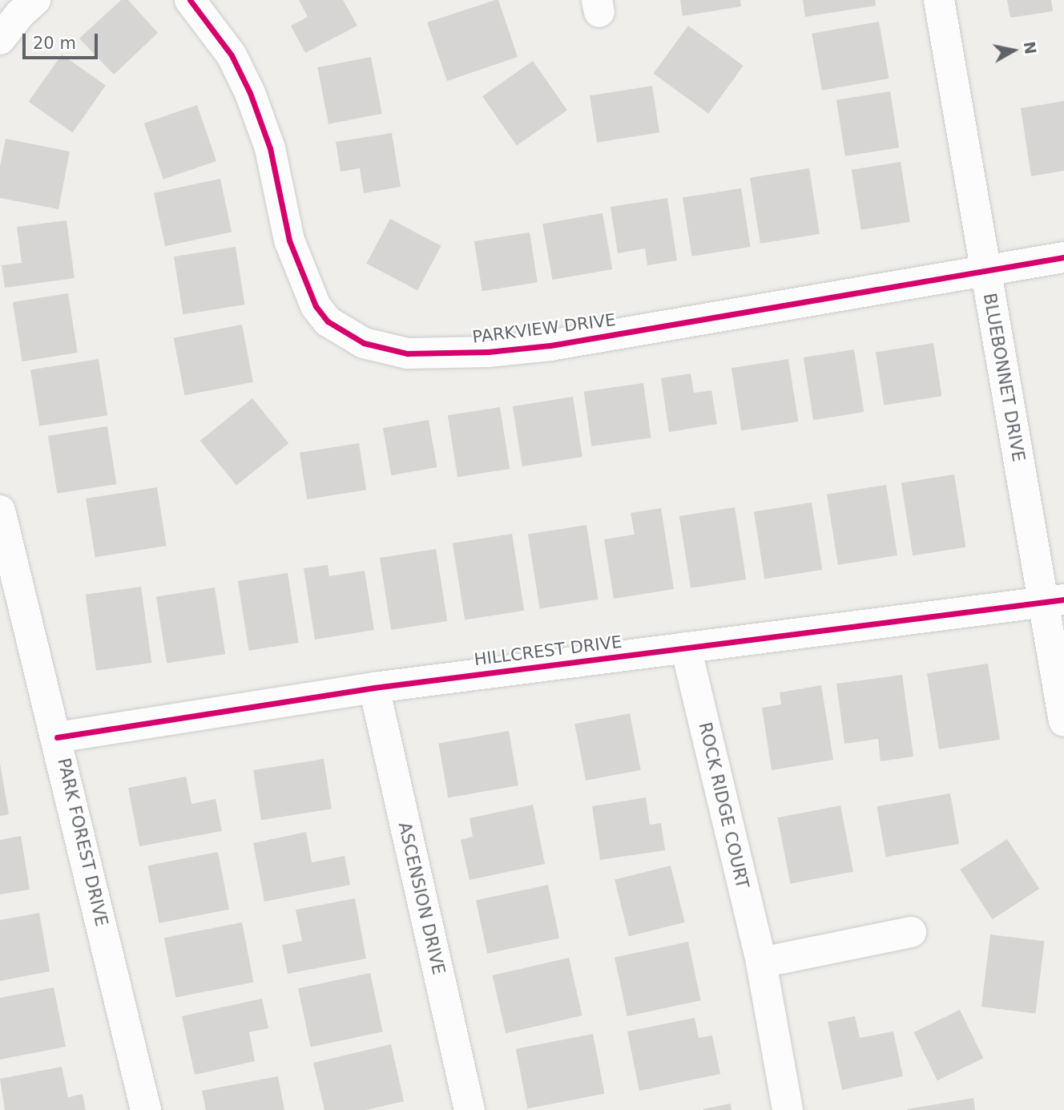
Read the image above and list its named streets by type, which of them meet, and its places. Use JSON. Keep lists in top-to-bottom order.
{
  "streets": {
    "street": [
      "PARKVIEW DRIVE",
      "BLUEBONNET DRIVE",
      "HILLCREST DRIVE",
      "ROCK RIDGE COURT",
      "PARK FOREST DRIVE",
      "ASCENSION DRIVE"
    ]
  },
  "crossings": [
    ["PARKVIEW DRIVE", "BLUEBONNET DRIVE"],
    ["BLUEBONNET DRIVE", "HILLCREST DRIVE"],
    ["HILLCREST DRIVE", "ROCK RIDGE COURT"],
    ["HILLCREST DRIVE", "PARK FOREST DRIVE"],
    ["HILLCREST DRIVE", "ASCENSION DRIVE"]
  ],
  "scale_bar": "20 m",
  "north": "right"
}
